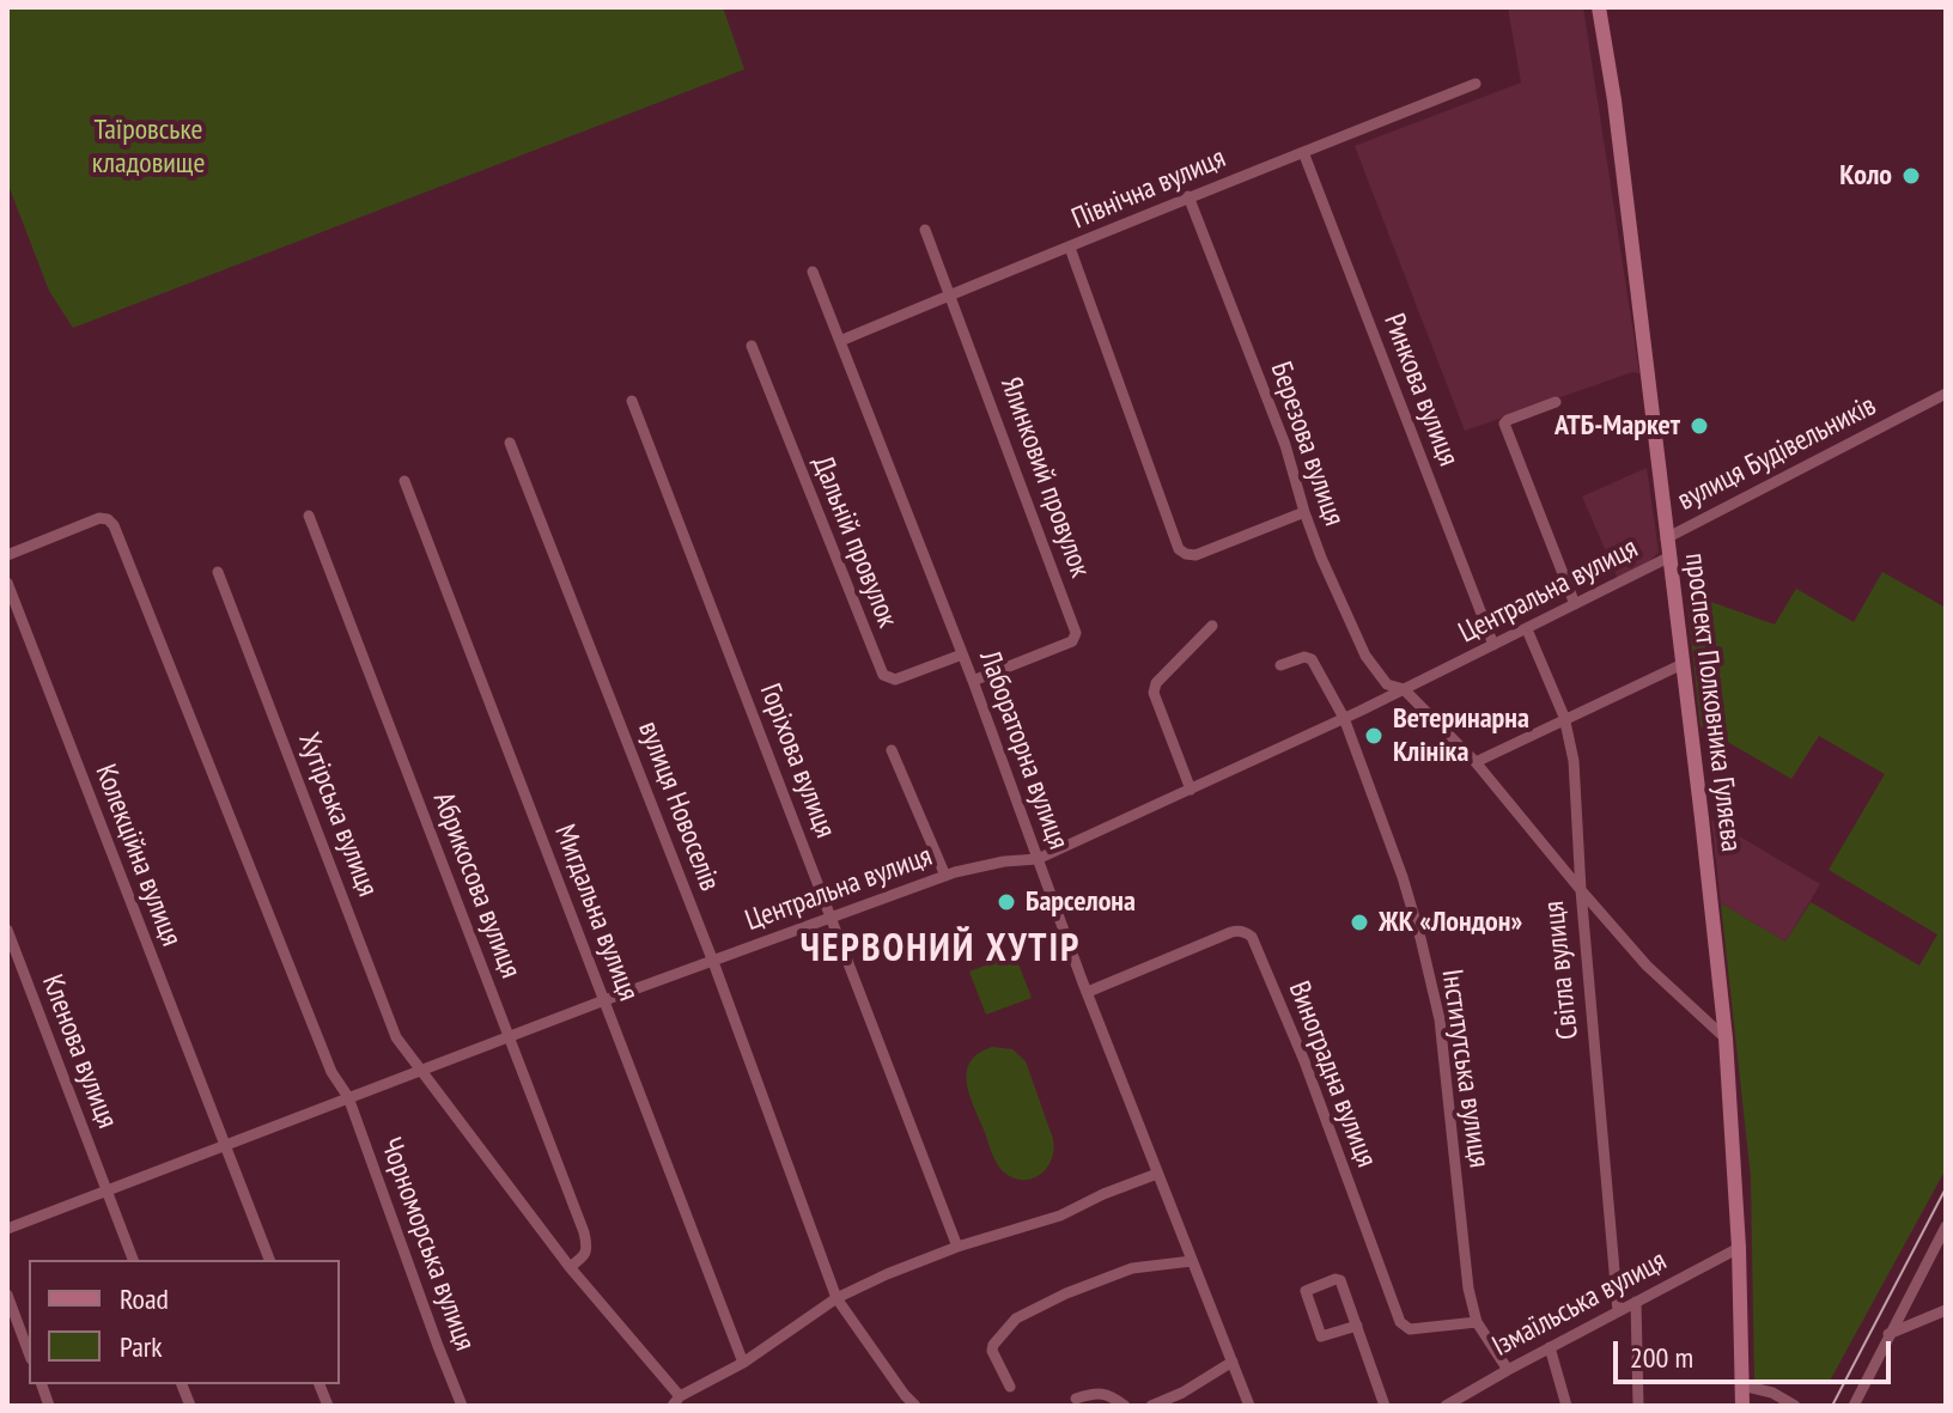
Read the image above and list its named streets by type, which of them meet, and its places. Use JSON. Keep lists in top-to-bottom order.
{
  "streets": {
    "main road": ["проспект Полковника Гуляєва"],
    "street": [
      "Північна вулиця",
      "Ринкова вулиця",
      "Березова вулиця",
      "вулиця Будівельників",
      "Ялинковий провулок",
      "Дальній провулок",
      "Центральна вулиця",
      "Лабораторна вулиця",
      "Горіхова вулиця",
      "вулиця Новоселів",
      "Хутірська вулиця",
      "Колекційна вулиця",
      "Абрикосова вулиця",
      "Мигдальна вулиця",
      "Світла вулиця",
      "Кленова вулиця",
      "Інститутська вулиця",
      "Виноградна вулиця",
      "Чорноморська вулиця",
      "Ізмаїльська вулиця"
    ]
  },
  "crossings": [
    ["Північна вулиця", "Ринкова вулиця"],
    ["Північна вулиця", "Березова вулиця"],
    ["Північна вулиця", "Ялинковий провулок"],
    ["Північна вулиця", "Лабораторна вулиця"],
    ["Ринкова вулиця", "Центральна вулиця"],
    ["Березова вулиця", "Центральна вулиця"],
    ["Березова вулиця", "Світла вулиця"],
    ["вулиця Будівельників", "проспект Полковника Гуляєва"],
    ["Ялинковий провулок", "Лабораторна вулиця"],
    ["Дальній провулок", "Лабораторна вулиця"],
    ["Центральна вулиця", "проспект Полковника Гуляєва"],
    ["Центральна вулиця", "Лабораторна вулиця"],
    ["Центральна вулиця", "Горіхова вулиця"],
    ["Центральна вулиця", "вулиця Новоселів"],
    ["Центральна вулиця", "Хутірська вулиця"],
    ["Центральна вулиця", "Колекційна вулиця"],
    ["Центральна вулиця", "Абрикосова вулиця"],
    ["Центральна вулиця", "Мигдальна вулиця"],
    ["Центральна вулиця", "Світла вулиця"],
    ["Центральна вулиця", "Кленова вулиця"],
    ["Центральна вулиця", "Інститутська вулиця"],
    ["Центральна вулиця", "Чорноморська вулиця"],
    ["проспект Полковника Гуляєва", "Ізмаїльська вулиця"],
    ["Лабораторна вулиця", "Виноградна вулиця"],
    ["Світла вулиця", "Ізмаїльська вулиця"],
    ["Інститутська вулиця", "Виноградна вулиця"],
    ["Інститутська вулиця", "Ізмаїльська вулиця"]
  ],
  "districts": ["ЧЕРВОНИЙ ХУТІР"],
  "parks": ["Таїровське кладовище"],
  "places": [
    "Коло",
    "АТБ-Маркет",
    "Ветеринарна Клініка",
    "Барселона",
    "ЖК «Лондон»"
  ],
  "legend": ["Road", "Park"],
  "scale_bar": "200 m"
}
